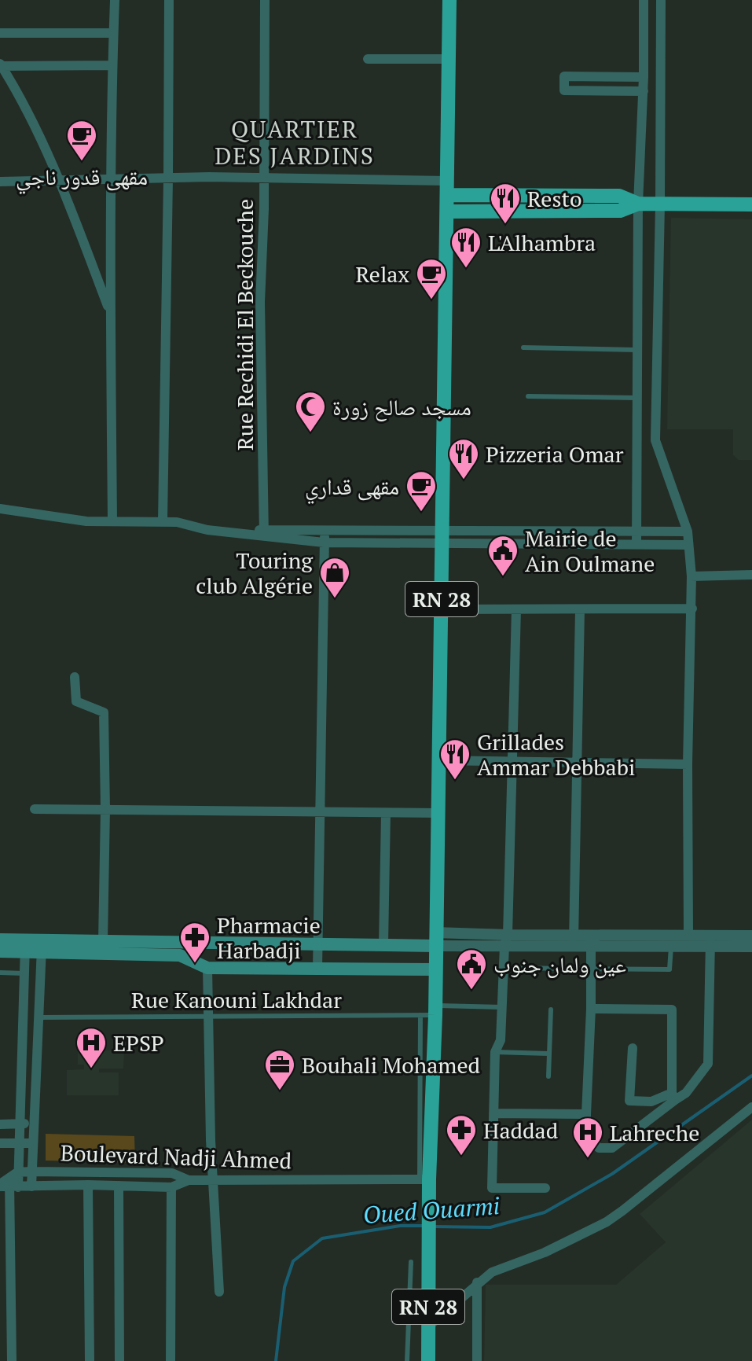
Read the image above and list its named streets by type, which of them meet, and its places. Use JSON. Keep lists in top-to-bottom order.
{
  "streets": {
    "main road": ["RN 28"],
    "street": ["Rue Rechidi El Beckouche", "Boulevard Nadji Ahmed"],
    "lane": ["Rue Kanouni Lakhdar"]
  },
  "crossings": [
    ["RN 28", "Rue Kanouni Lakhdar"],
    ["RN 28", "Boulevard Nadji Ahmed"]
  ],
  "districts": ["QUARTIER DES JARDINS"],
  "water": ["Oued Ouarmi"],
  "places": {
    "cafe": ["مقهى قدور ناجي", "Relax", "مقهى قداري"],
    "restaurant": [
      "Resto",
      "L'Alhambra",
      "Pizzeria Omar",
      "Grillades Ammar Debbabi"
    ],
    "mosque": ["مسجد صالح زورة"],
    "public building": ["Mairie de Ain Oulmane", "عين ولمان جنوب"],
    "shop": ["Touring club Algérie"],
    "pharmacy": ["Pharmacie Harbadji", "Haddad"],
    "hospital": ["EPSP", "Lahreche"],
    "office": ["Bouhali Mohamed"]
  }
}
